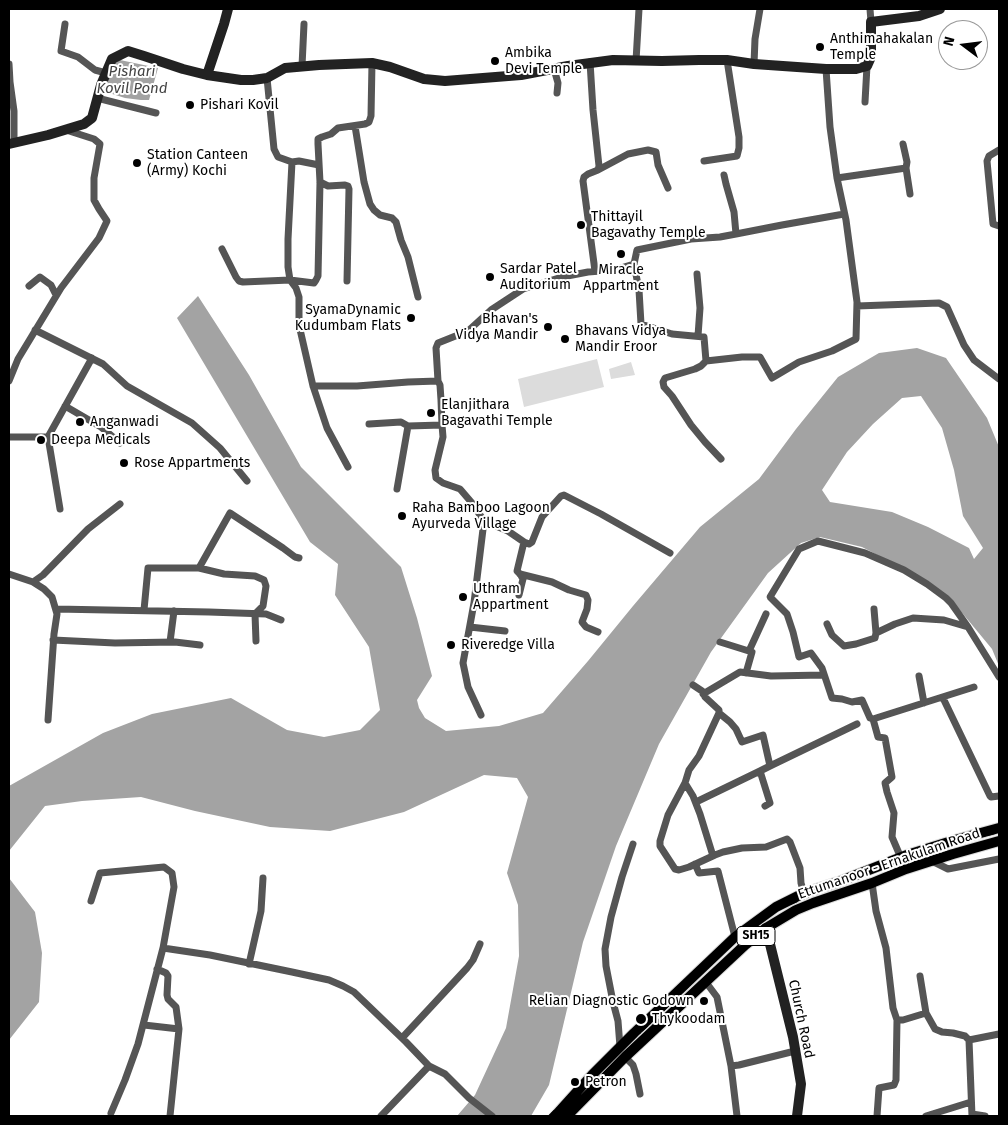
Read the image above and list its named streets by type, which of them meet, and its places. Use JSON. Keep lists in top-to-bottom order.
{
  "streets": {
    "main road": ["Ettumanoor - Ernakulam Road", "SH15"],
    "street": ["Church Road"]
  },
  "crossings": [
    ["Ettumanoor - Ernakulam Road", "Church Road"]
  ],
  "water": ["Pishari Kovil Pond"],
  "places": [
    "Anthimahakalan Temple",
    "Ambika Devi Temple",
    "Pishari Kovil",
    "Station Canteen (Army) Kochi",
    "Thittayil Bagavathy Temple",
    "Miracle Appartment",
    "Sardar Patel Auditorium",
    "SyamaDynamic Kudumbam Flats",
    "Bhavan's Vidya Mandir",
    "Bhavans Vidya Mandir Eroor",
    "Elanjithara Bagavathi Temple",
    "Anganwadi",
    "Deepa Medicals",
    "Rose Appartments",
    "Raha Bamboo Lagoon Ayurveda Village",
    "Uthram Appartment",
    "Riveredge Villa",
    "Relian Diagnostic Godown",
    "Thykoodam",
    "Petron"
  ],
  "north": "left"
}
